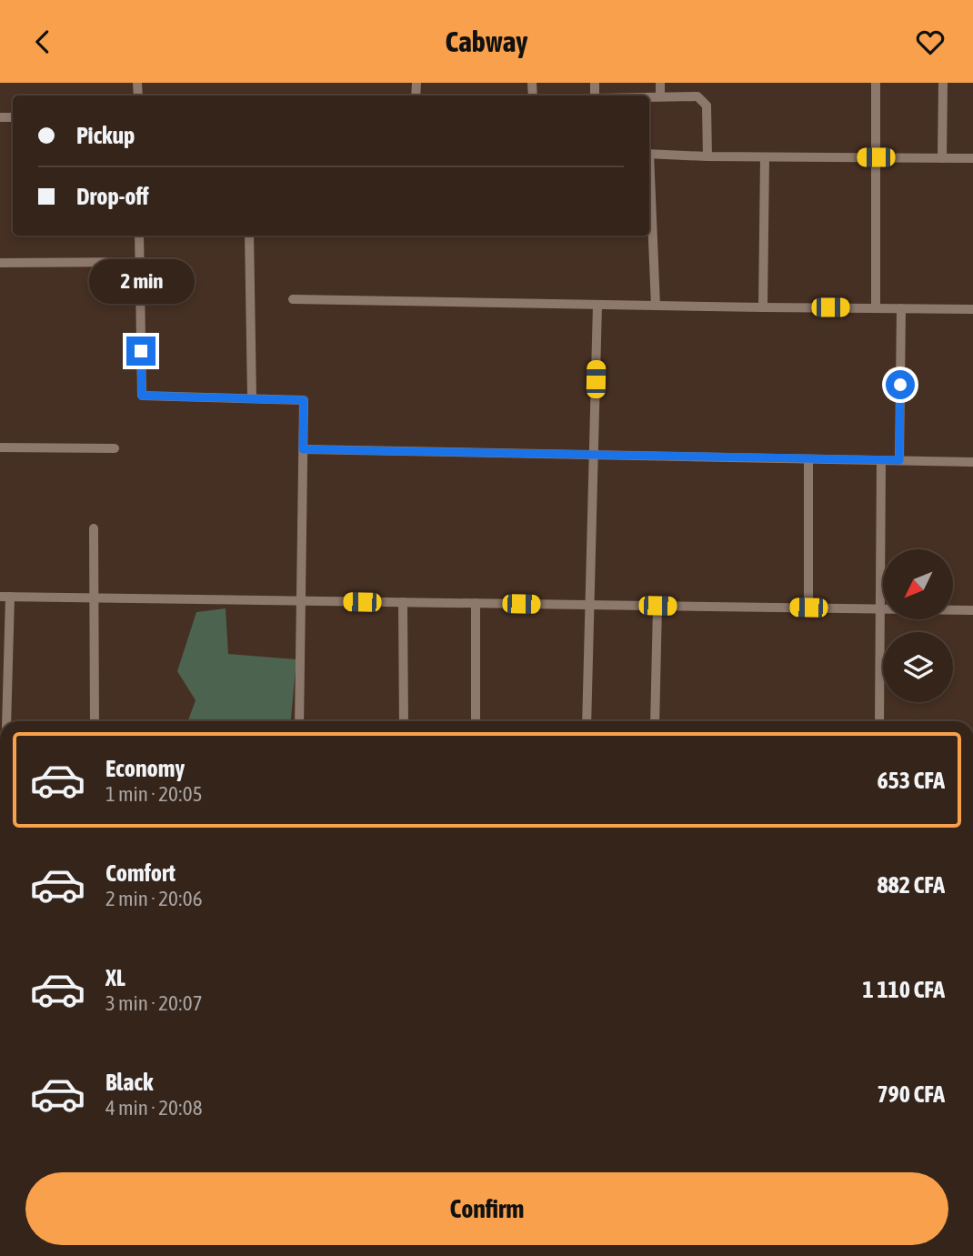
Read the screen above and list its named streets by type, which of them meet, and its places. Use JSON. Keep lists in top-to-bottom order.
{
  "north": "bottom left",
  "page": {
    "header": "Cabway",
    "banner": ["Pickup", "Drop-off"],
    "bubble": "2 min",
    "list": [
      {
        "name": "Economy",
        "note": "1 min · 20:05",
        "value": "653 CFA"
      },
      {
        "name": "Comfort",
        "note": "2 min · 20:06",
        "value": "882 CFA"
      },
      {
        "name": "XL",
        "note": "3 min · 20:07",
        "value": "1 110 CFA"
      },
      {
        "name": "Black",
        "note": "4 min · 20:08",
        "value": "790 CFA"
      }
    ],
    "buttons": "Confirm"
  }
}
